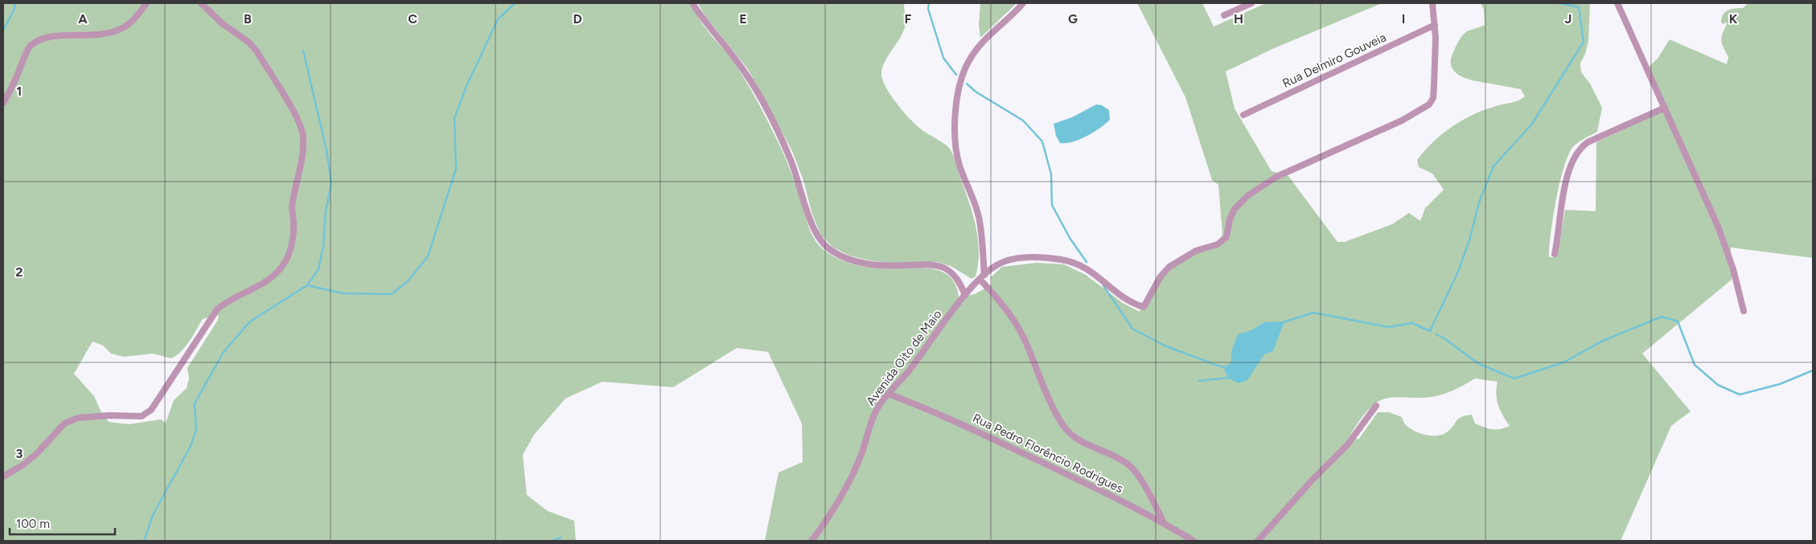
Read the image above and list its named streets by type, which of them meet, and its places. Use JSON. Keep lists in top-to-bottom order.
{
  "streets": {
    "street": ["Rua Delmiro Gouveia", "Avenida Oito de Maio", "Rua Pedro Florêncio Rodrigues"]
  },
  "crossings": [
    ["Rua Delmiro Gouveia", "Avenida Oito de Maio"],
    ["Avenida Oito de Maio", "Rua Pedro Florêncio Rodrigues"]
  ],
  "scale_bar": "100 m",
  "grid": {
    "columns": [
      "A",
      "B",
      "C",
      "D",
      "E",
      "F",
      "G",
      "H",
      "I",
      "J",
      "K"
    ],
    "rows": ["1", "2", "3"]
  }
}
